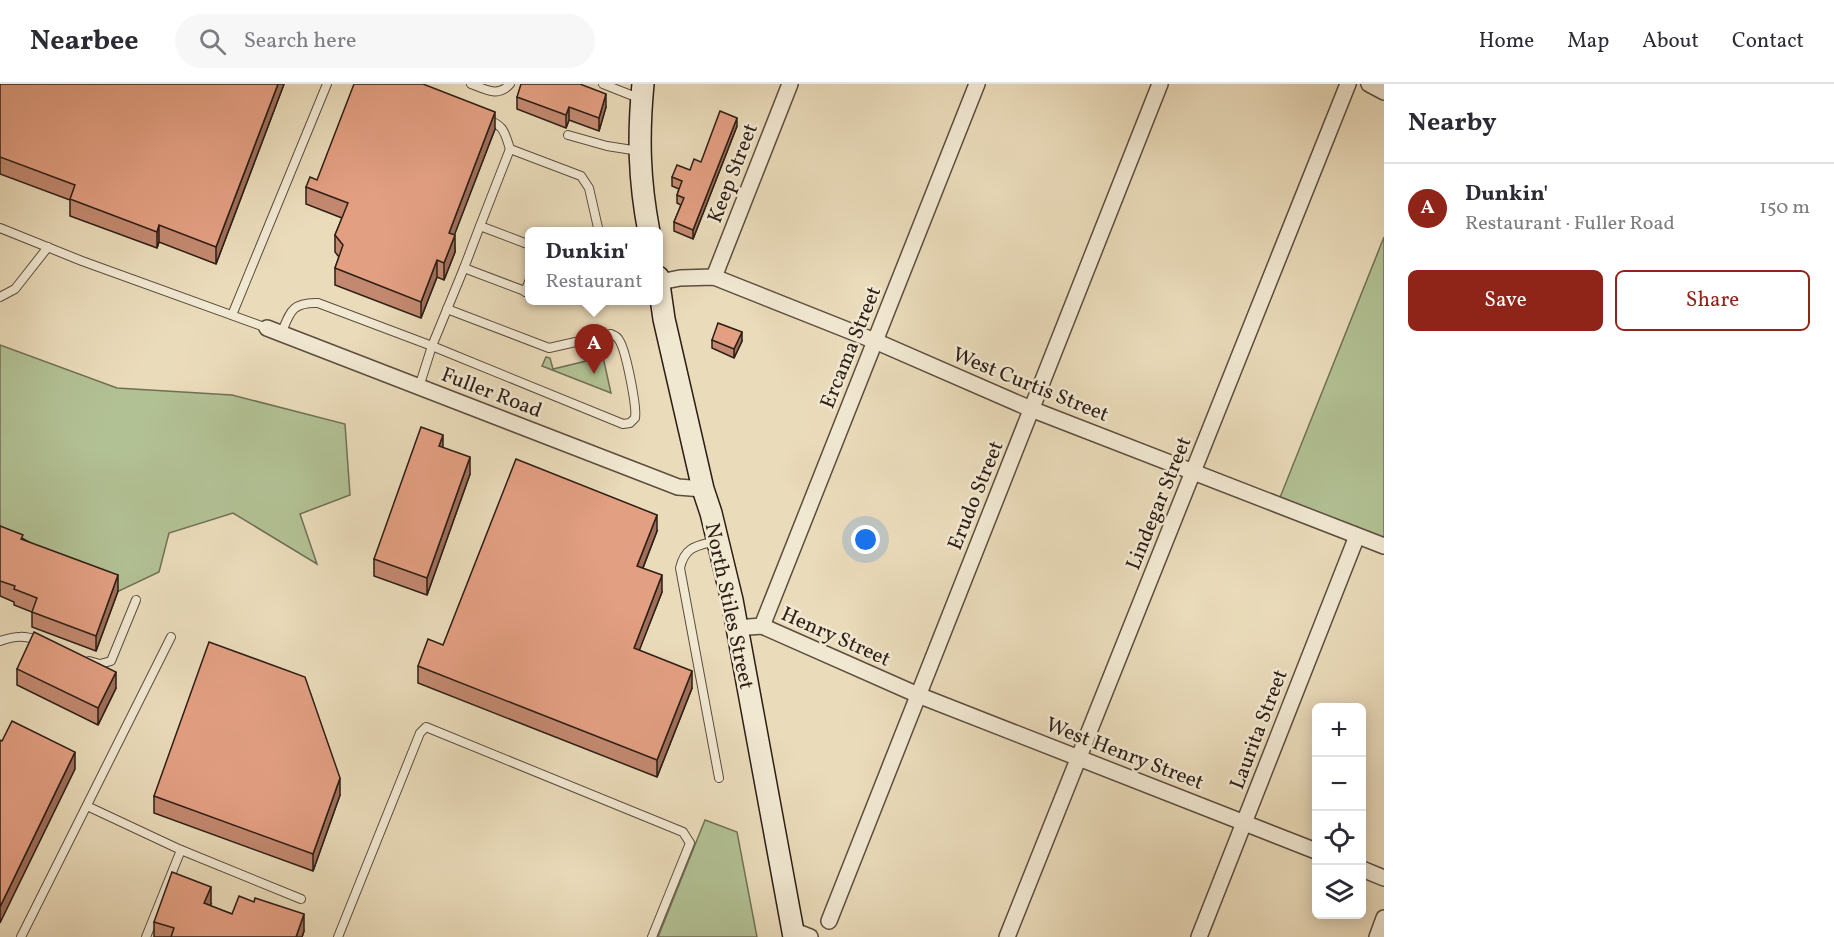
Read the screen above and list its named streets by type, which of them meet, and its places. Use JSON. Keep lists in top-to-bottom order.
{
  "streets": {
    "main road": ["North Stiles Street"],
    "street": [
      "Keep Street",
      "Ercama Street",
      "West Curtis Street",
      "Fuller Road",
      "Erudo Street",
      "Lindegar Street",
      "Henry Street",
      "Laurita Street",
      "West Henry Street"
    ]
  },
  "crossings": [
    ["Keep Street", "West Curtis Street"],
    ["Ercama Street", "West Curtis Street"],
    ["Ercama Street", "Henry Street"],
    ["West Curtis Street", "Erudo Street"],
    ["West Curtis Street", "Lindegar Street"],
    ["West Curtis Street", "Laurita Street"],
    ["Fuller Road", "North Stiles Street"],
    ["Erudo Street", "Henry Street"],
    ["Erudo Street", "West Henry Street"],
    ["Lindegar Street", "West Henry Street"],
    ["North Stiles Street", "Henry Street"],
    ["Henry Street", "West Henry Street"],
    ["Laurita Street", "West Henry Street"]
  ],
  "page": {
    "header": "Nearbee",
    "search": "Search here",
    "nav": [
      "Home",
      "Map",
      "About",
      "Contact"
    ],
    "heading": "Nearby",
    "list": [
      {
        "mark": "A",
        "name": "Dunkin'",
        "note": "Restaurant · Fuller Road",
        "value": "150 m"
      }
    ],
    "popup": ["Dunkin'", "Restaurant"],
    "buttons": ["Save", "Share"],
    "pins": "A",
    "map_buttons": ["+", "−"]
  }
}
